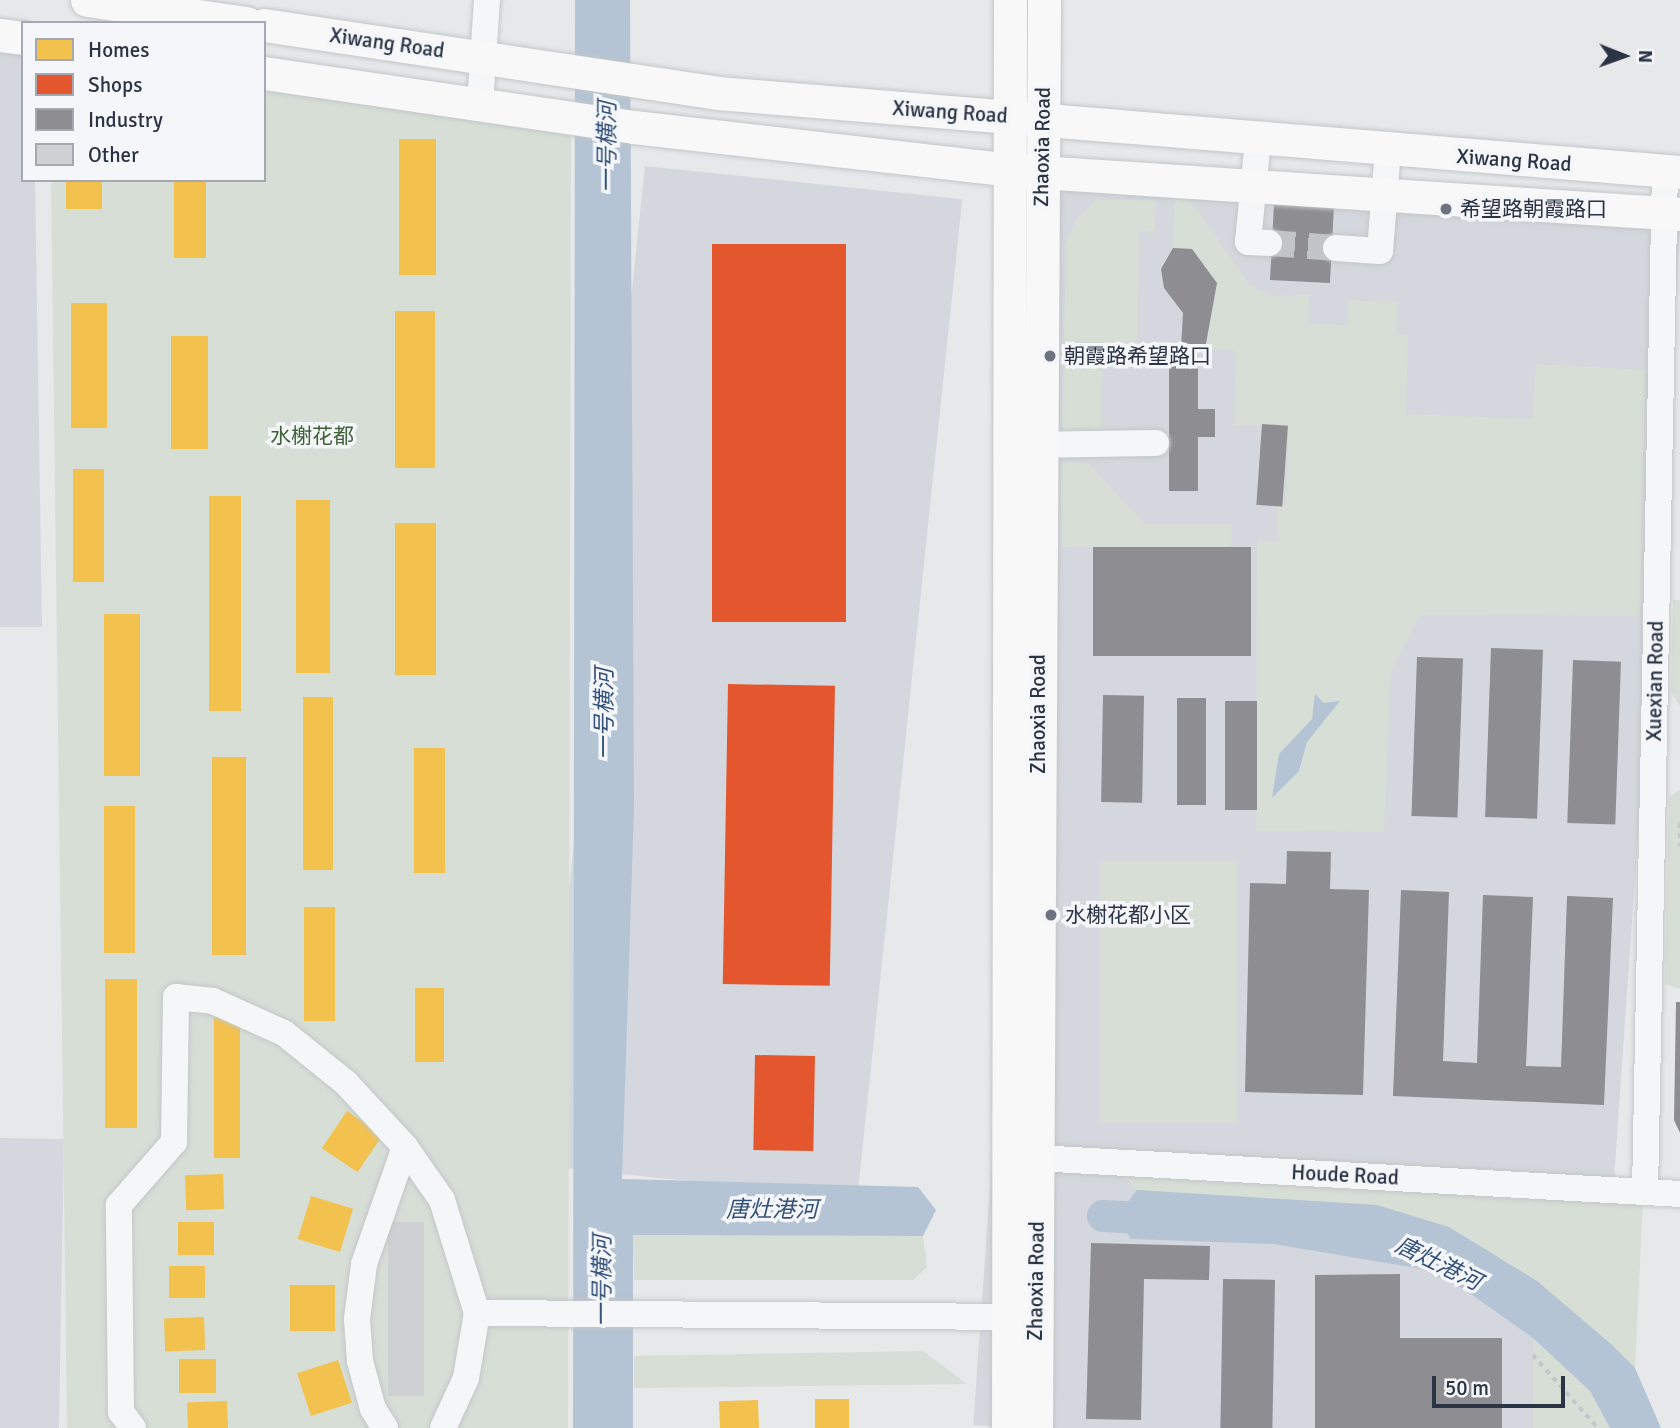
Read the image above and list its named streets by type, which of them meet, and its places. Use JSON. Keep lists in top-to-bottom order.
{
  "streets": {
    "main road": ["Xiwang Road", "Zhaoxia Road"],
    "street": ["Xuexian Road", "Houde Road"]
  },
  "crossings": [
    ["Xiwang Road", "Zhaoxia Road"],
    ["Xiwang Road", "Xuexian Road"],
    ["Zhaoxia Road", "Houde Road"],
    ["Xuexian Road", "Houde Road"]
  ],
  "water": ["一号横河", "唐灶港河"],
  "parks": ["水榭花都"],
  "places": ["希望路朝霞路口", "朝霞路希望路口", "水榭花都小区"],
  "legend": [
    "Homes",
    "Shops",
    "Industry",
    "Other"
  ],
  "scale_bar": "50 m",
  "north": "right"
}
